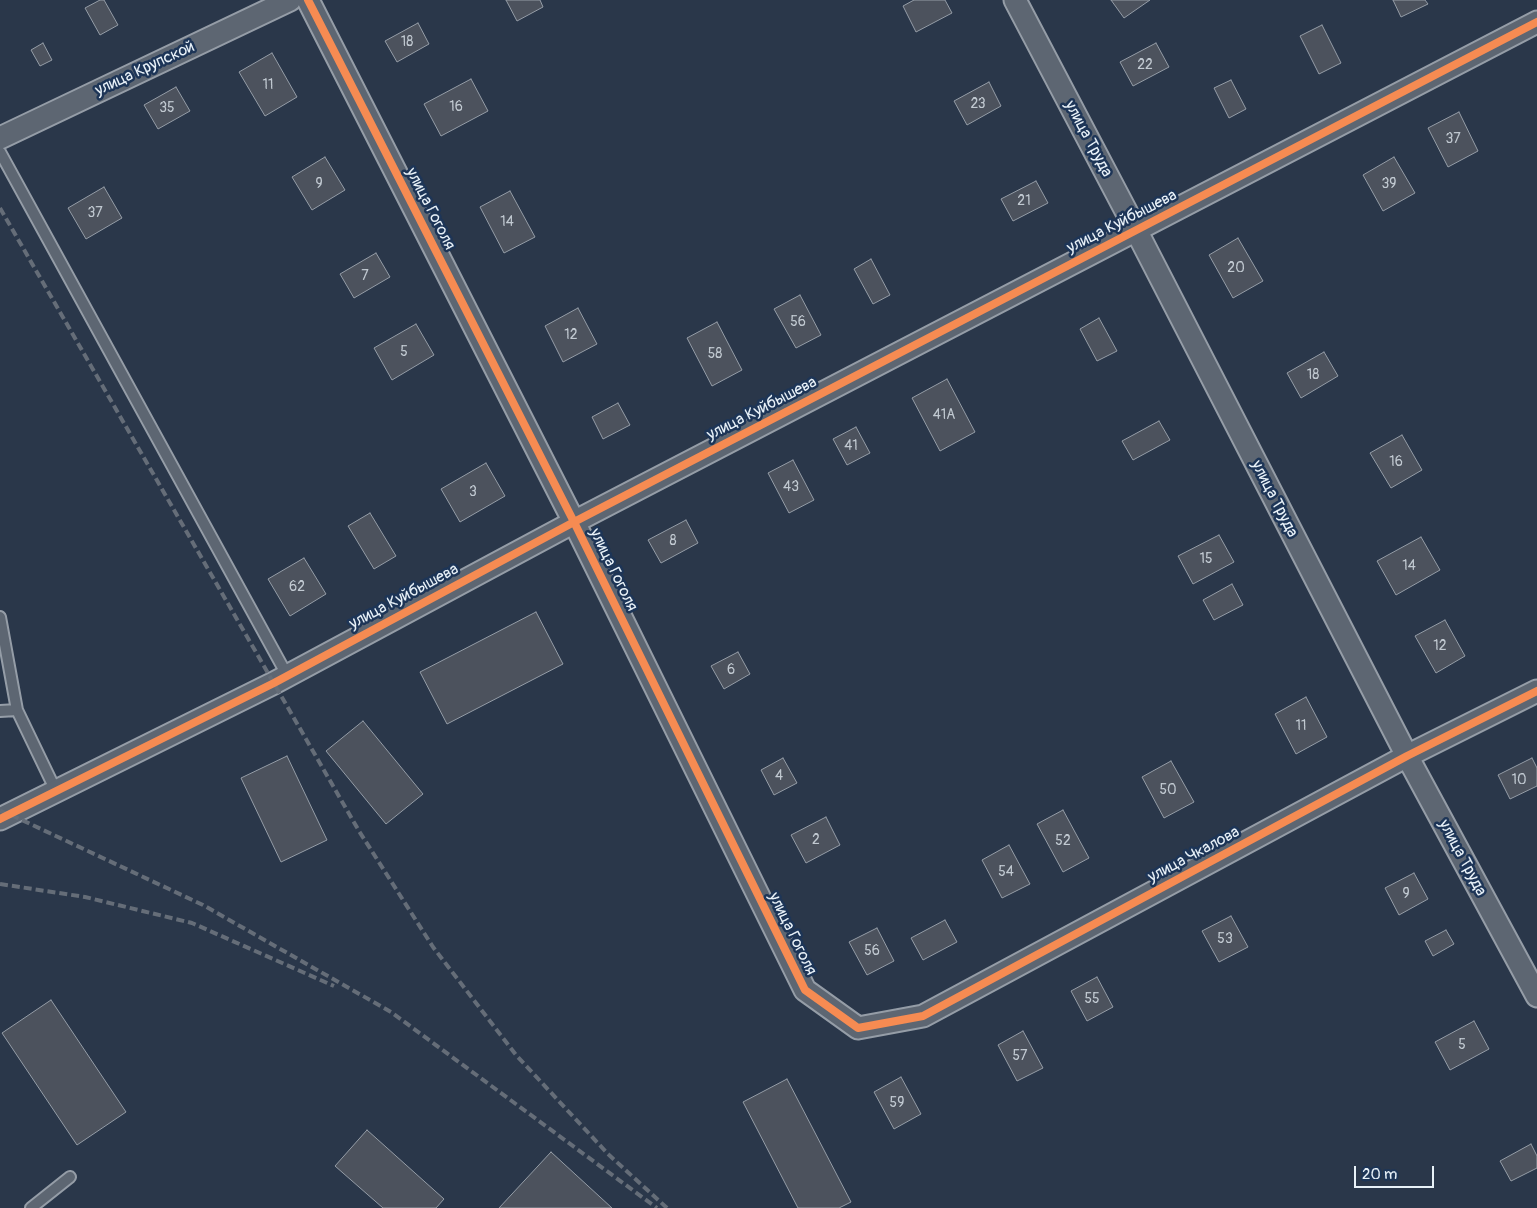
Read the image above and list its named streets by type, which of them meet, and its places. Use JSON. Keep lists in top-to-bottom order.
{
  "streets": {
    "street": [
      "улица Крупской",
      "улица Труда",
      "улица Гоголя",
      "улица Куйбышева",
      "улица Чкалова"
    ]
  },
  "crossings": [
    ["улица Труда", "улица Куйбышева"],
    ["улица Труда", "улица Чкалова"],
    ["улица Гоголя", "улица Куйбышева"],
    ["улица Гоголя", "улица Чкалова"]
  ],
  "house_numbers": [
    "18",
    "22",
    "11",
    "23",
    "16",
    "35",
    "37",
    "9",
    "39",
    "21",
    "37",
    "14",
    "20",
    "7",
    "56",
    "12",
    "5",
    "58",
    "18",
    "41А",
    "41",
    "16",
    "43",
    "3",
    "8",
    "15",
    "14",
    "62",
    "12",
    "6",
    "11",
    "4",
    "10",
    "50",
    "2",
    "52",
    "54",
    "9",
    "53",
    "56",
    "55",
    "5",
    "57",
    "59"
  ],
  "scale_bar": "20 m"
}
